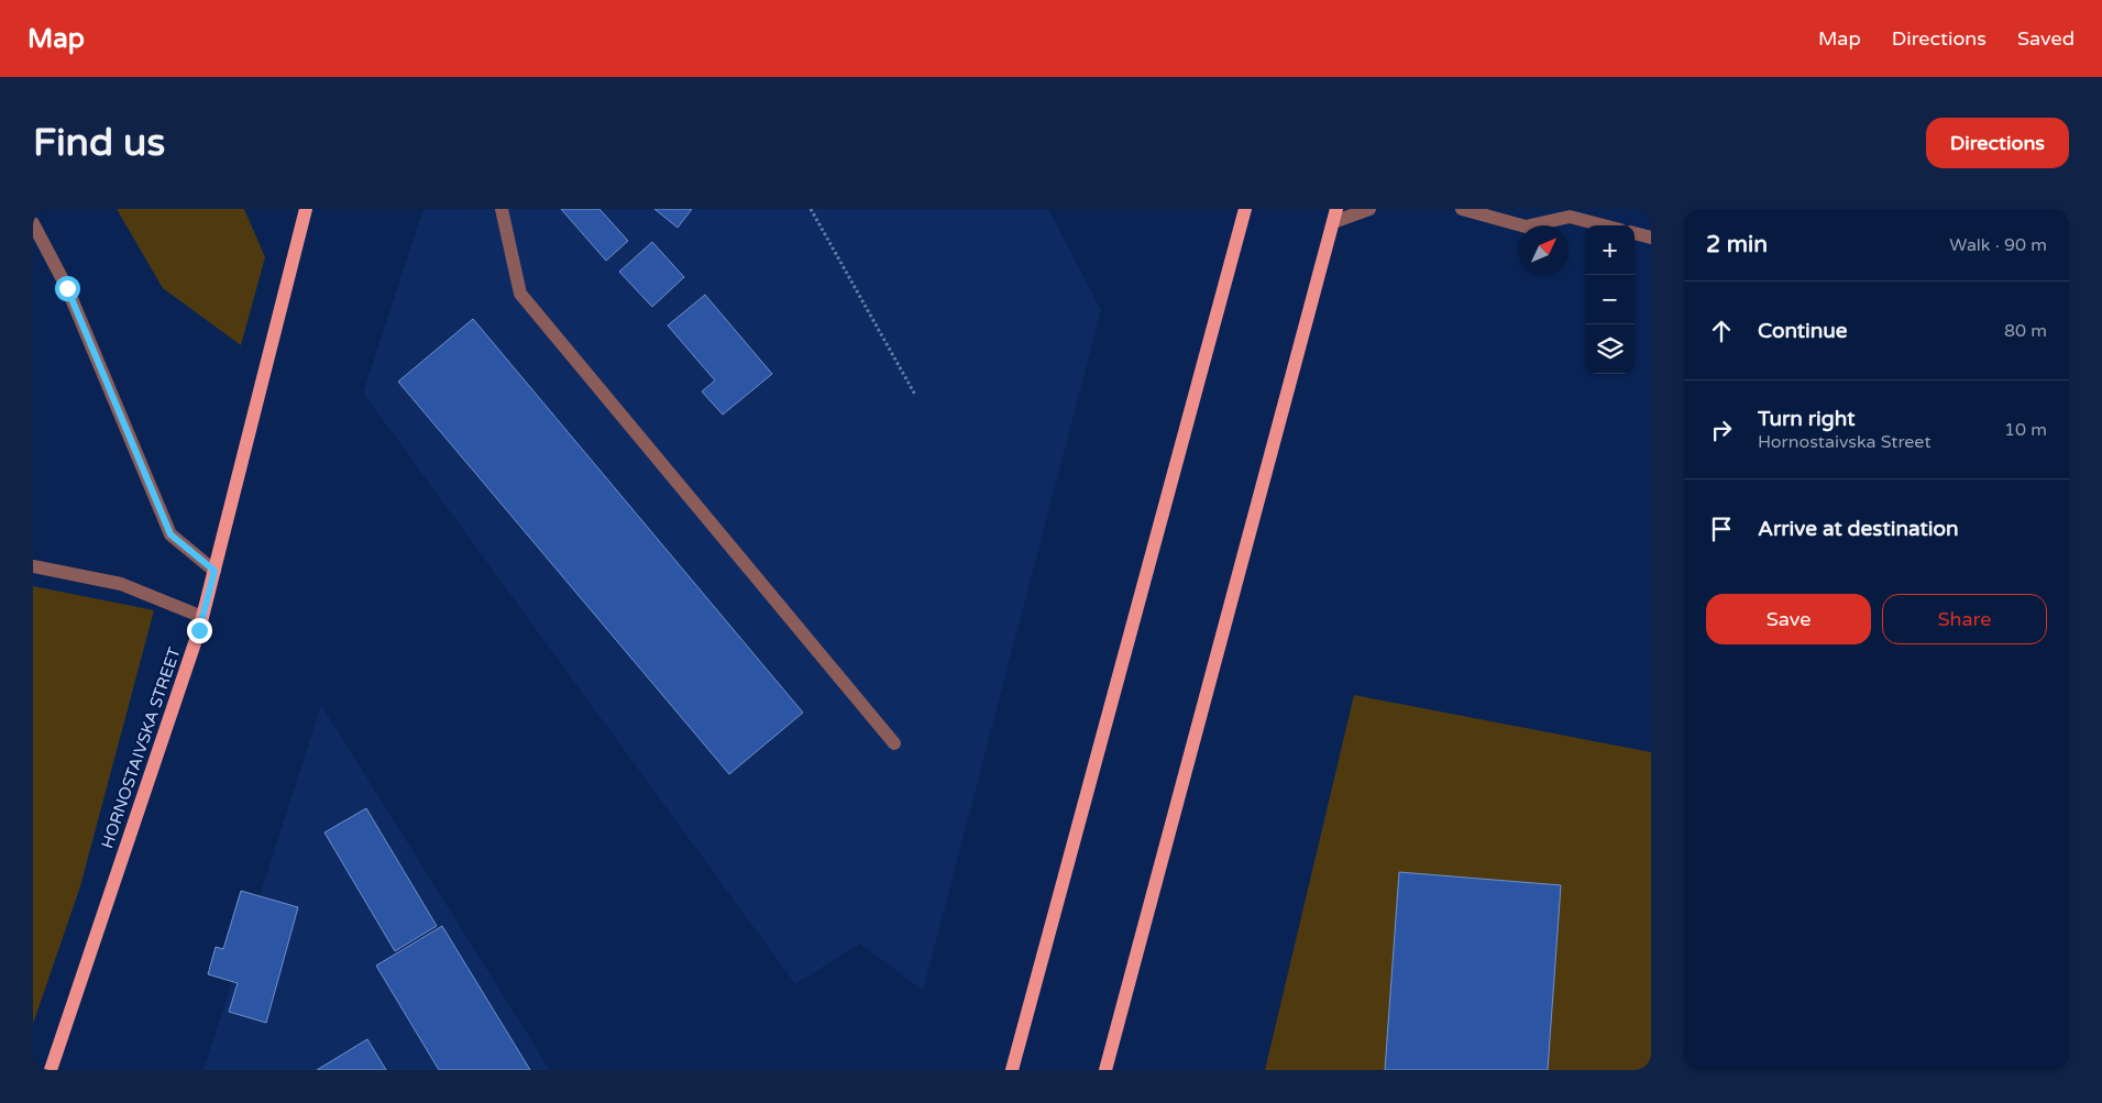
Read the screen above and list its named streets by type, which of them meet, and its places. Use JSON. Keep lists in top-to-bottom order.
{
  "streets": {
    "main road": ["HORNOSTAIVSKA STREET"]
  },
  "north": "top right",
  "page": {
    "header": "Map",
    "nav": ["Map", "Directions", "Saved"],
    "buttons": [
      "Directions",
      ["Save", "Share"]
    ],
    "title": "Find us",
    "heading": ["2 min", "Walk · 90 m"],
    "map_buttons": ["+", "−"],
    "list": [
      ["Continue", "80 m"],
      ["Turn right", "Hornostaivska Street", "10 m"],
      "Arrive at destination"
    ]
  }
}
